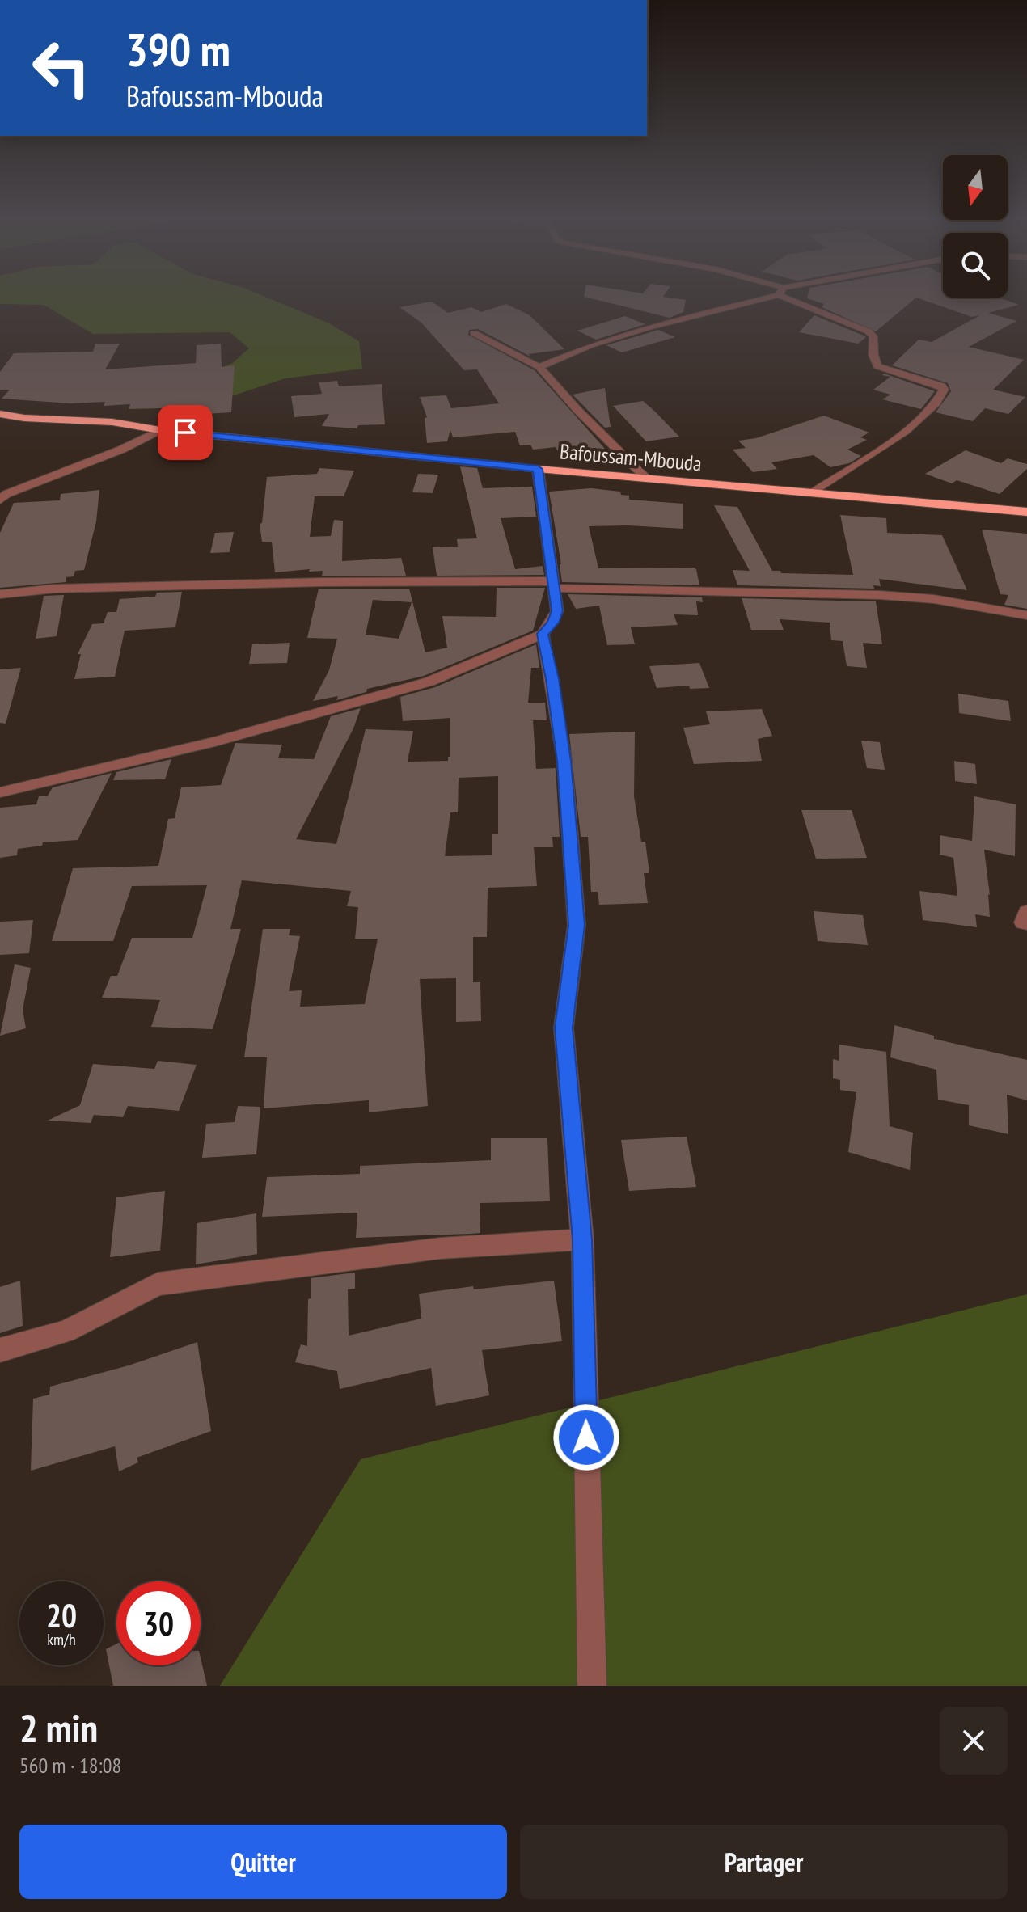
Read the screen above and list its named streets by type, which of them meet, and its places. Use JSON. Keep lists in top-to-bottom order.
{
  "streets": {
    "highway": ["Bafoussam-Mbouda"]
  },
  "north": "bottom",
  "page": {
    "turn": ["390 m", "Bafoussam-Mbouda"],
    "speed": "20 km/h",
    "limit": "30",
    "heading": ["2 min", "560 m · 18:08"],
    "buttons": ["Quitter", "Partager"]
  }
}
